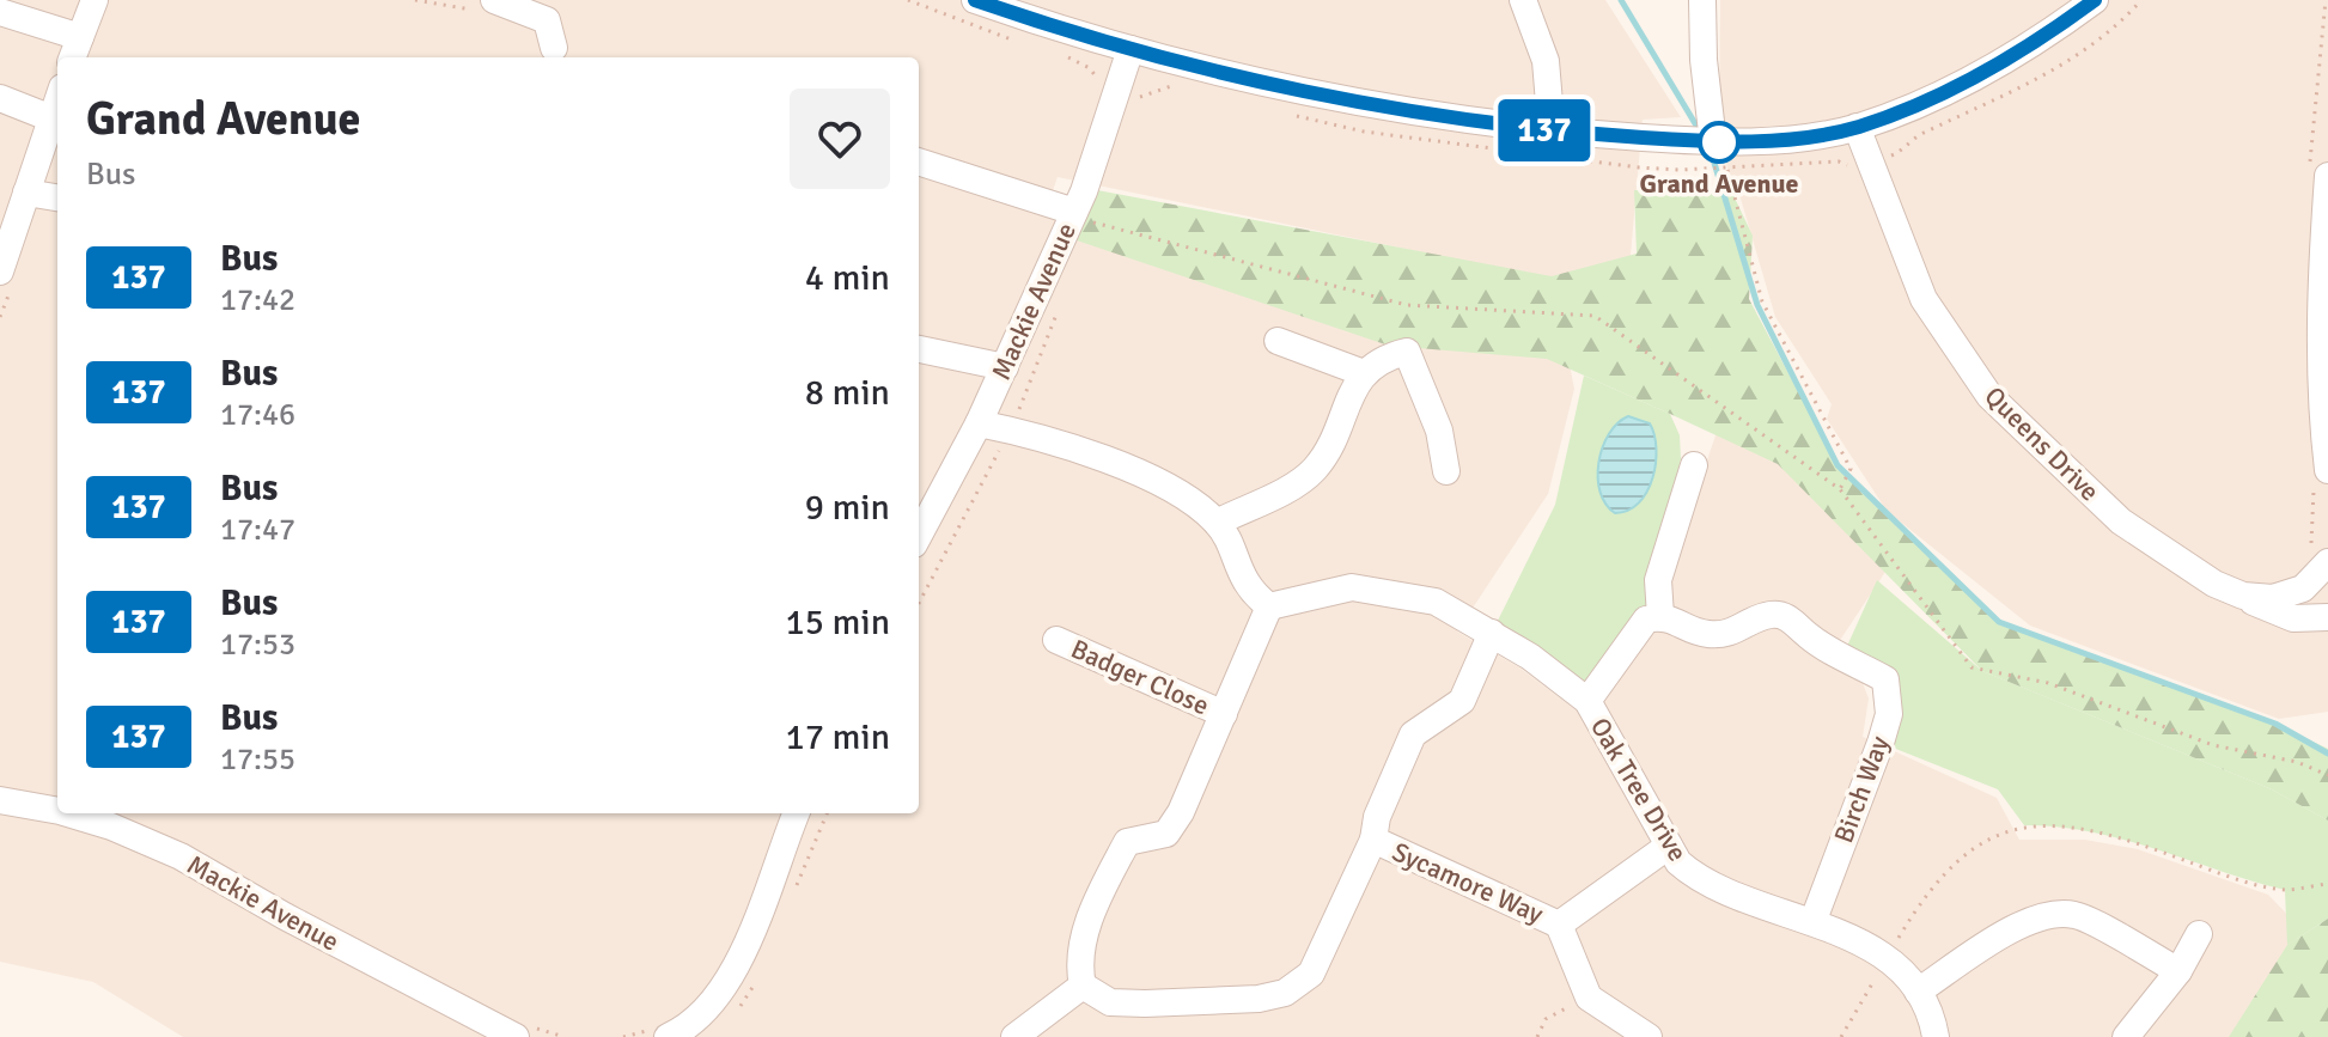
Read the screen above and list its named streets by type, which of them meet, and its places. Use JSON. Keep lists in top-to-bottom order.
{
  "streets": {
    "street": [
      "Mackie Avenue",
      "Queens Drive",
      "Badger Close",
      "Oak Tree Drive",
      "Birch Way",
      "Sycamore Way"
    ]
  },
  "crossings": [
    ["Badger Close", "Oak Tree Drive"],
    ["Oak Tree Drive", "Birch Way"],
    ["Oak Tree Drive", "Sycamore Way"]
  ],
  "places": ["Grand Avenue"],
  "lines": ["bus line 137"],
  "page": {
    "on_map": "137",
    "heading": ["Grand Avenue", "Bus"],
    "list": [
      {
        "mark": "137",
        "name": "Bus",
        "note": "17:42",
        "value": "4 min"
      },
      {
        "mark": "137",
        "name": "Bus",
        "note": "17:46",
        "value": "8 min"
      },
      {
        "mark": "137",
        "name": "Bus",
        "note": "17:47",
        "value": "9 min"
      },
      {
        "mark": "137",
        "name": "Bus",
        "note": "17:53",
        "value": "15 min"
      },
      {
        "mark": "137",
        "name": "Bus",
        "note": "17:55",
        "value": "17 min"
      }
    ]
  }
}
